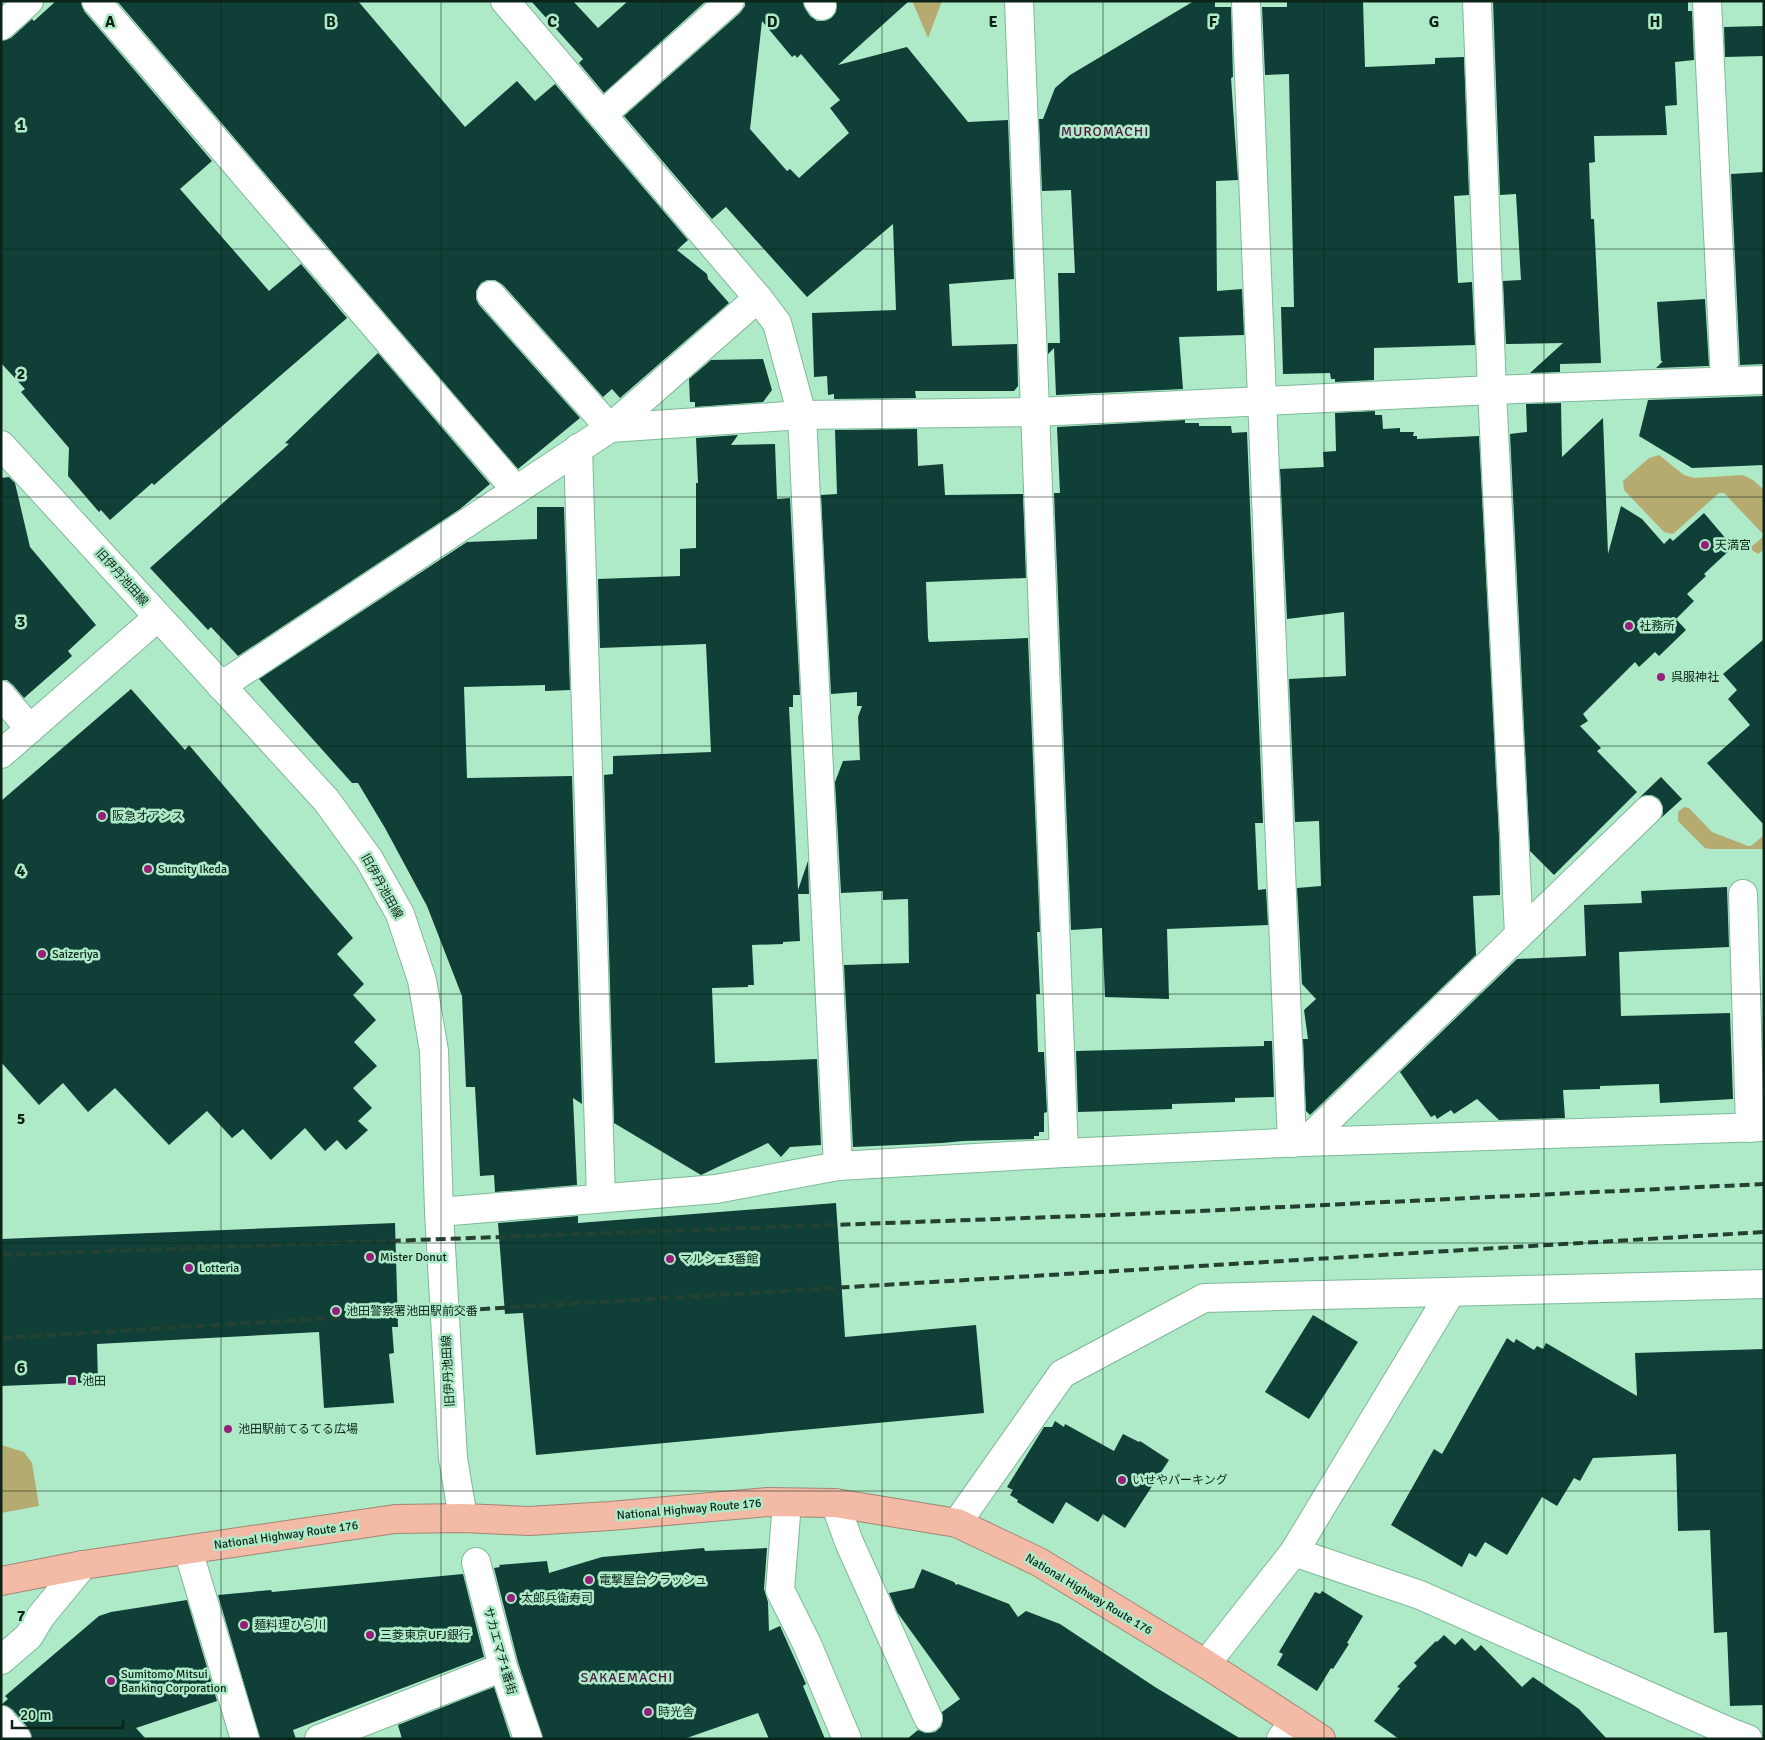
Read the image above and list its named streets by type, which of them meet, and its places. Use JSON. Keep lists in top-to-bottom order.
{
  "streets": {
    "highway": ["National Highway Route 176"],
    "street": ["旧伊丹池田線", "サカエマチ1番街"]
  },
  "crossings": [
    ["旧伊丹池田線", "National Highway Route 176"]
  ],
  "districts": ["MUROMACHI", "SAKAEMACHI"],
  "places": {
    "other": [
      "天満宮",
      "社務所",
      "呉服神社",
      "阪急オアシス",
      "Suncity Ikeda",
      "Saizeriya",
      "Mister Donut",
      "マルシェ3番館",
      "Lotteria",
      "池田警察署池田駅前交番",
      "池田駅前てるてる広場",
      "いせやパーキング",
      "電撃屋台クラッシュ",
      "太郎兵衛寿司",
      "麺料理ひら川",
      "三菱東京UFJ銀行",
      "Sumitomo Mitsui Banking Corporation",
      "時光舎"
    ],
    "transit": ["池田"]
  },
  "scale_bar": "20 m",
  "grid": {
    "columns": [
      "A",
      "B",
      "C",
      "D",
      "E",
      "F",
      "G",
      "H"
    ],
    "rows": [
      "1",
      "2",
      "3",
      "4",
      "5",
      "6",
      "7"
    ]
  }
}
